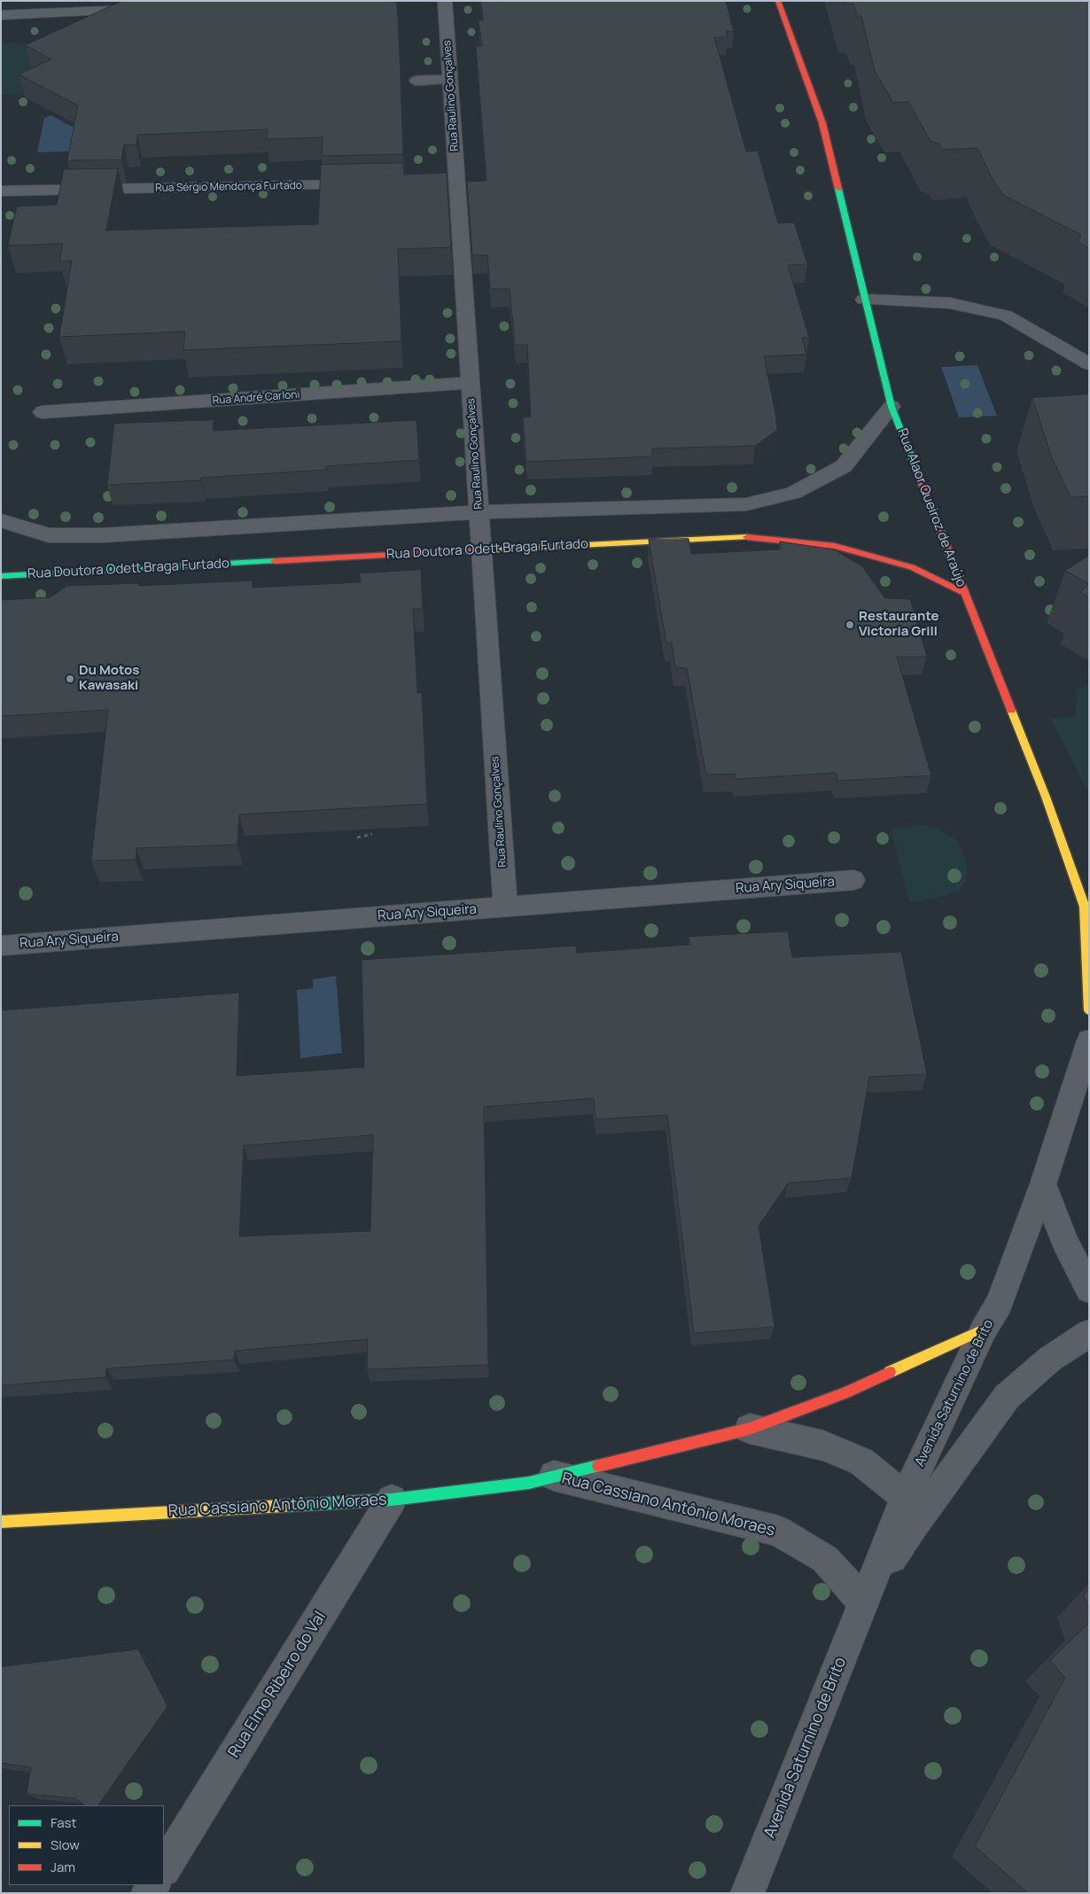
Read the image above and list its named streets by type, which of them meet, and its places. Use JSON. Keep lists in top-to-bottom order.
{
  "streets": {
    "street": [
      "Rua Raulino Gonçalves",
      "Rua Sérgio Mendonça Furtado",
      "Rua André Carloni",
      "Rua Alaor Queiroz de Araújo",
      "Rua Doutora Odett Braga Furtado",
      "Rua Ary Siqueira",
      "Avenida Saturnino de Brito",
      "Rua Cassiano Antônio Moraes",
      "Rua Elmo Ribeiro do Val"
    ]
  },
  "crossings": [
    ["Rua Raulino Gonçalves", "Rua André Carloni"],
    ["Rua Raulino Gonçalves", "Rua Doutora Odett Braga Furtado"],
    ["Rua Raulino Gonçalves", "Rua Ary Siqueira"],
    ["Rua Alaor Queiroz de Araújo", "Rua Doutora Odett Braga Furtado"],
    ["Avenida Saturnino de Brito", "Rua Cassiano Antônio Moraes"],
    ["Rua Cassiano Antônio Moraes", "Rua Elmo Ribeiro do Val"]
  ],
  "places": ["Restaurante Victoria Grill", "Du Motos Kawasaki"],
  "legend": ["Fast", "Slow", "Jam"]
}
